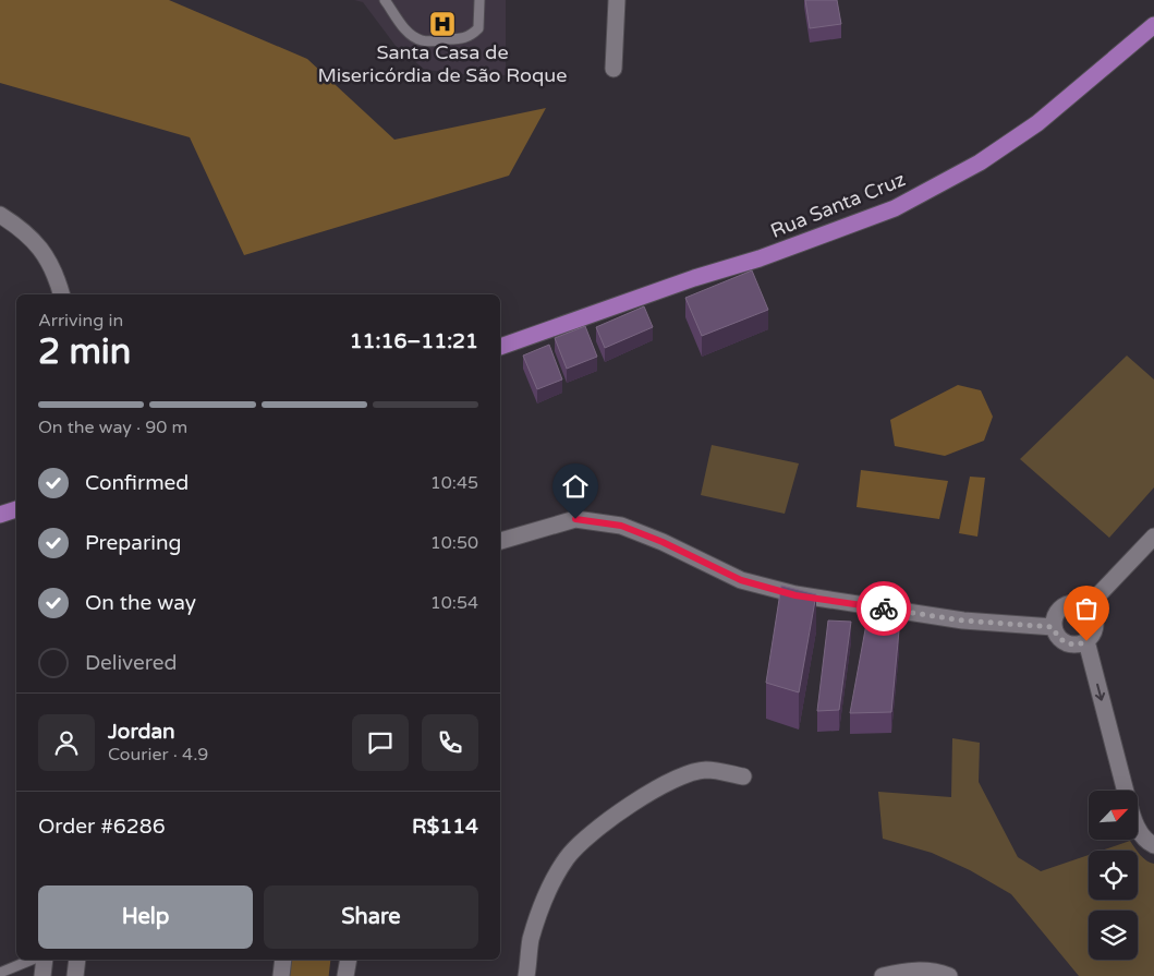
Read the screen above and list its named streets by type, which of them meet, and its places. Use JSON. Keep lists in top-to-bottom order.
{
  "streets": {
    "main road": ["Rua Santa Cruz"]
  },
  "places": {
    "hospital": ["Santa Casa de Misericórdia de São Roque"]
  },
  "north": "top right",
  "page": {
    "heading": ["2 min", "Arriving in", "11:16–11:21"],
    "panel": [
      "Jordan",
      "Courier · 4.9",
      "Order #6286",
      "R$114"
    ],
    "bar": "On the way · 90 m",
    "list": [
      ["Confirmed", "10:45"],
      ["Preparing", "10:50"],
      ["On the way", "10:54"],
      "Delivered"
    ],
    "buttons": ["Help", "Share"]
  }
}
